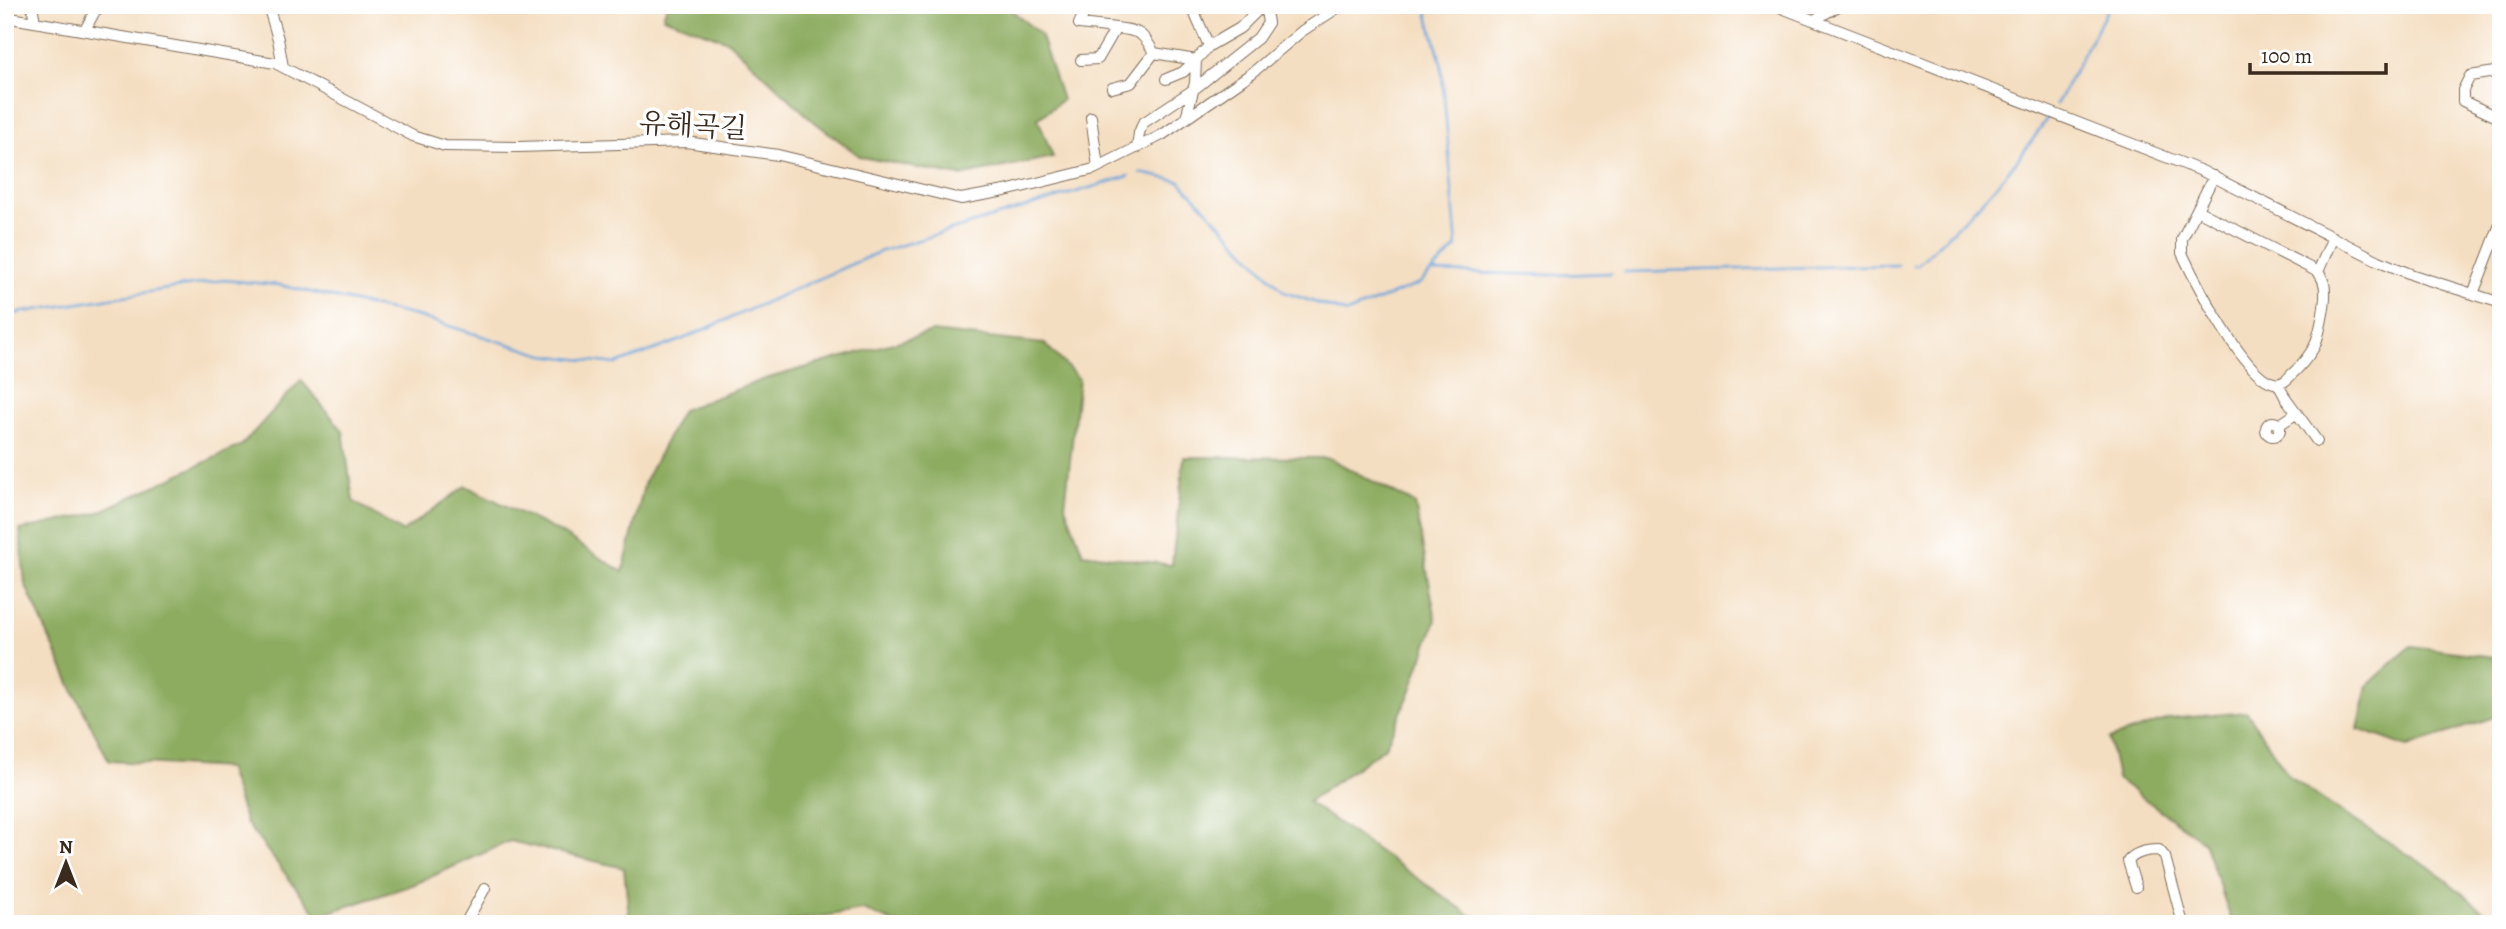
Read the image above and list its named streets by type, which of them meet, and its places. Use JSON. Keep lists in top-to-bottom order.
{
  "streets": {
    "street": ["유해곡길"]
  },
  "scale_bar": "100 m",
  "north": "top"
}
